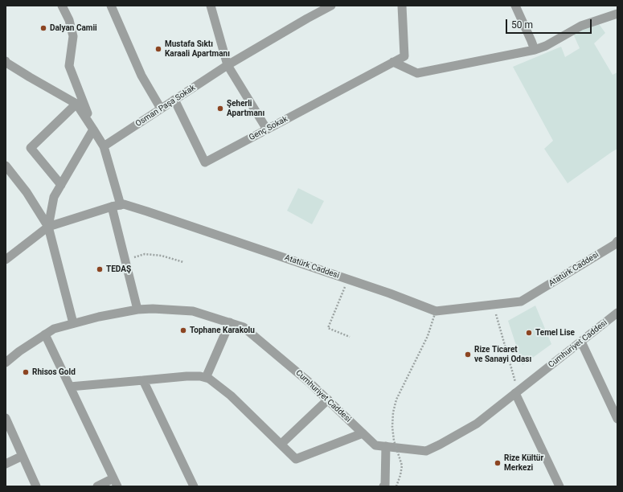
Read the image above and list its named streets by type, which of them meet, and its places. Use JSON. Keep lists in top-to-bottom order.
{
  "streets": {
    "street": [
      "Osman Paşa Sokak",
      "Genç Sokak",
      "Atatürk Caddesi",
      "Cumhuriyet Caddesi"
    ]
  },
  "crossings": [
    ["Osman Paşa Sokak", "Genç Sokak"]
  ],
  "places": [
    "Dalyan Camii",
    "Mustafa Sıktı Karaali Apartmanı",
    "Şeherli Apartmanı",
    "TEDAŞ",
    "Tophane Karakolu",
    "Temel Lise",
    "Rize Ticaret ve Sanayi Odası",
    "Rhisos Gold",
    "Rize Kültür Merkezi"
  ],
  "scale_bar": "50 m"
}
